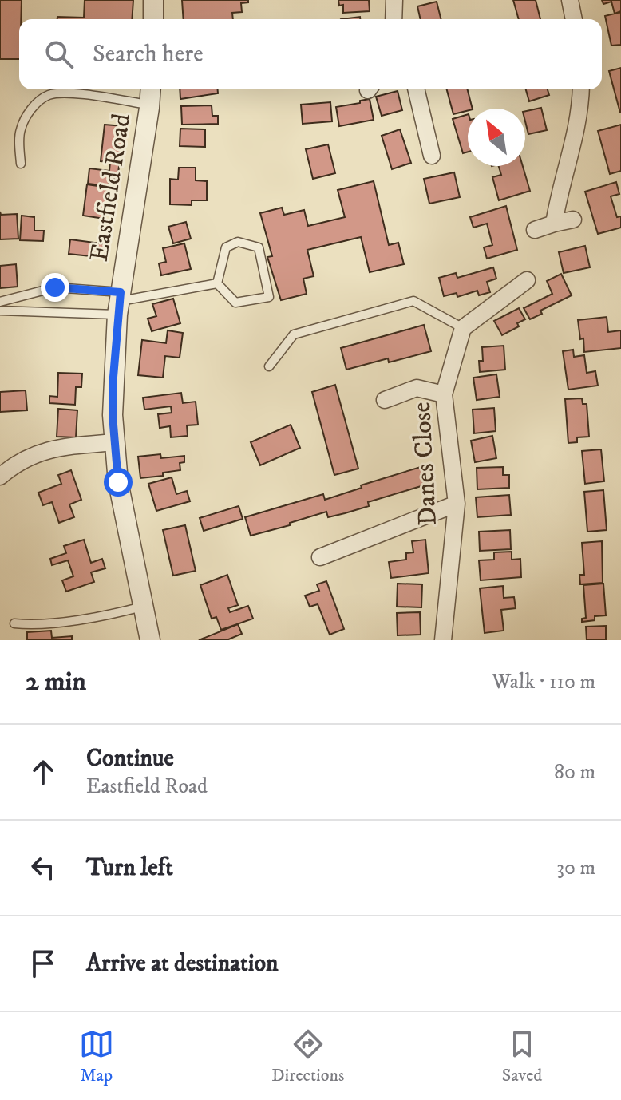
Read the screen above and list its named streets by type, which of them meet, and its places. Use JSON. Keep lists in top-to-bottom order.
{
  "streets": {
    "street": ["Eastfield Road", "Danes Close"]
  },
  "north": "top left",
  "page": {
    "search": "Search here",
    "heading": ["2 min", "Walk · 110 m"],
    "list": [
      ["Continue", "Eastfield Road", "80 m"],
      ["Turn left", "30 m"],
      "Arrive at destination"
    ],
    "nav": ["Map", "Directions", "Saved"]
  }
}
